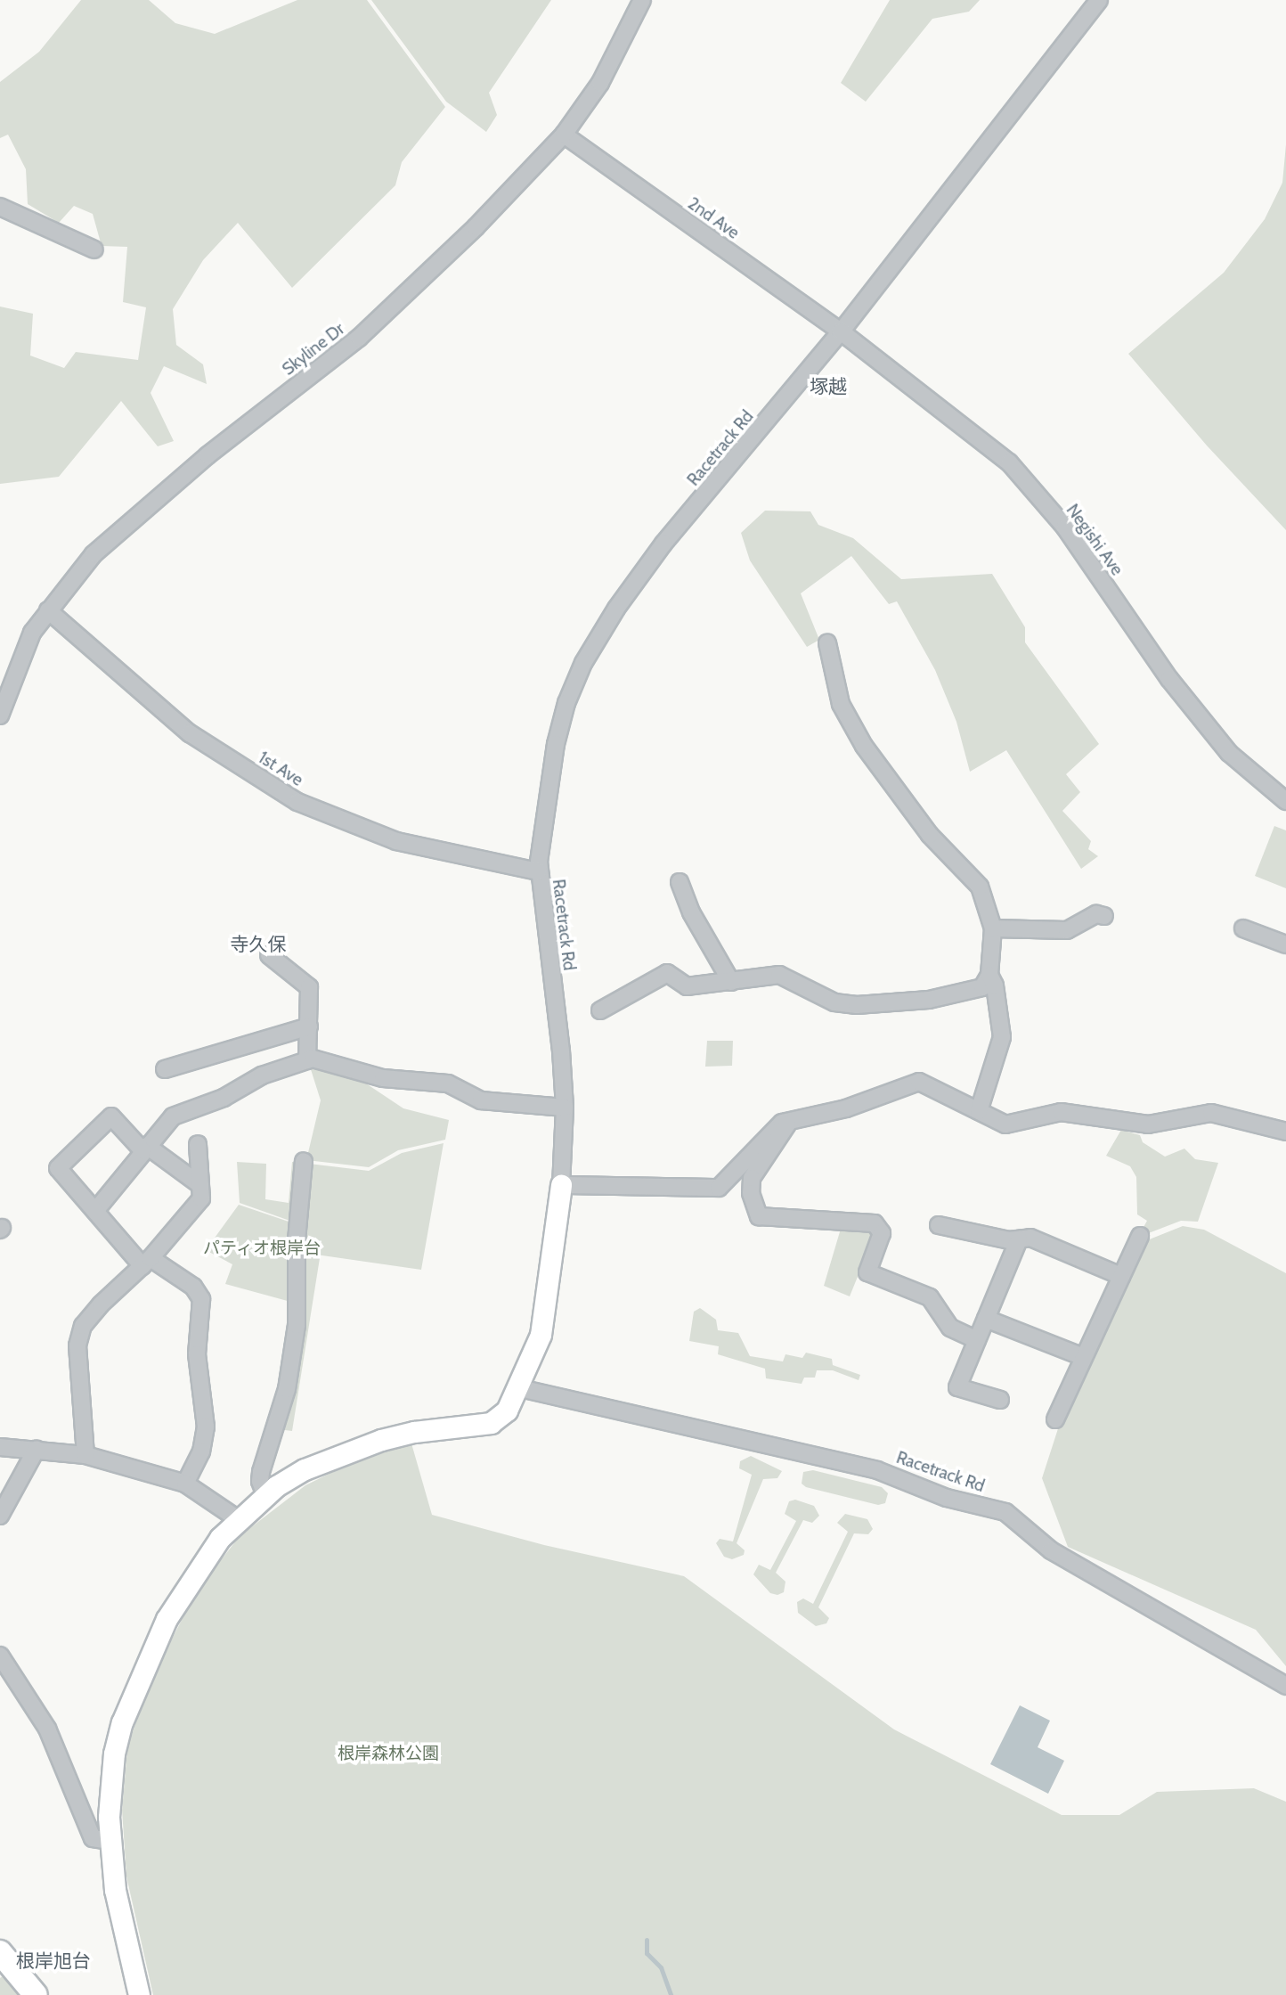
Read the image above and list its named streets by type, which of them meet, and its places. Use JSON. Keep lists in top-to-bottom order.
{
  "streets": {
    "street": [
      "2nd Ave",
      "Skyline Dr",
      "Racetrack Rd",
      "Negishi Ave",
      "1st Ave"
    ]
  },
  "crossings": [
    ["2nd Ave", "Skyline Dr"],
    ["2nd Ave", "Racetrack Rd"],
    ["2nd Ave", "Negishi Ave"],
    ["Skyline Dr", "1st Ave"],
    ["Racetrack Rd", "Negishi Ave"],
    ["Racetrack Rd", "1st Ave"]
  ],
  "districts": ["塚越", "寺久保", "根岸旭台"],
  "parks": ["パティオ根岸台", "根岸森林公園"]
}
